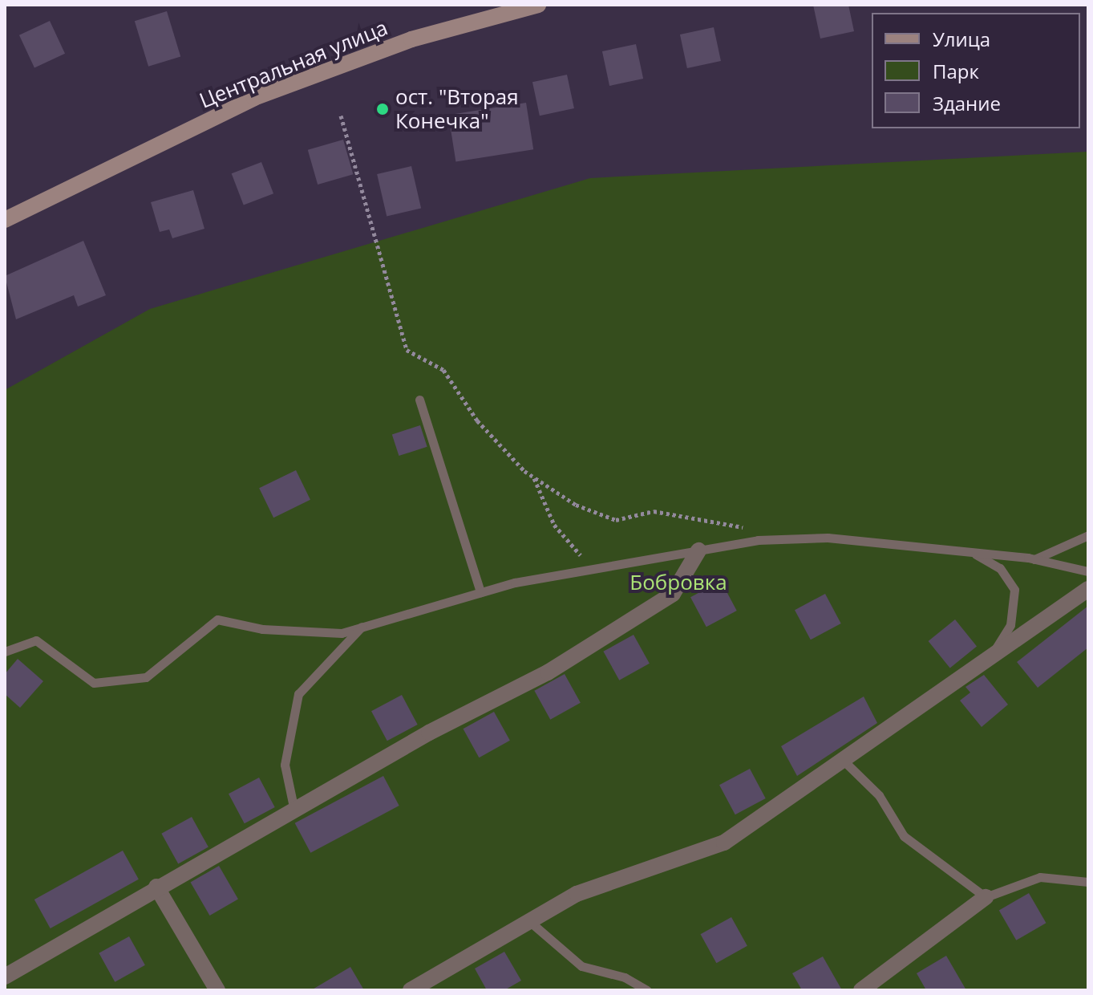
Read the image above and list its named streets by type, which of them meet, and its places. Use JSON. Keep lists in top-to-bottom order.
{
  "streets": {
    "street": ["Центральная улица"]
  },
  "parks": ["Бобровка"],
  "places": ["ост. \"Вторая Конечка\""],
  "legend": ["Улица", "Парк", "Здание"]
}
